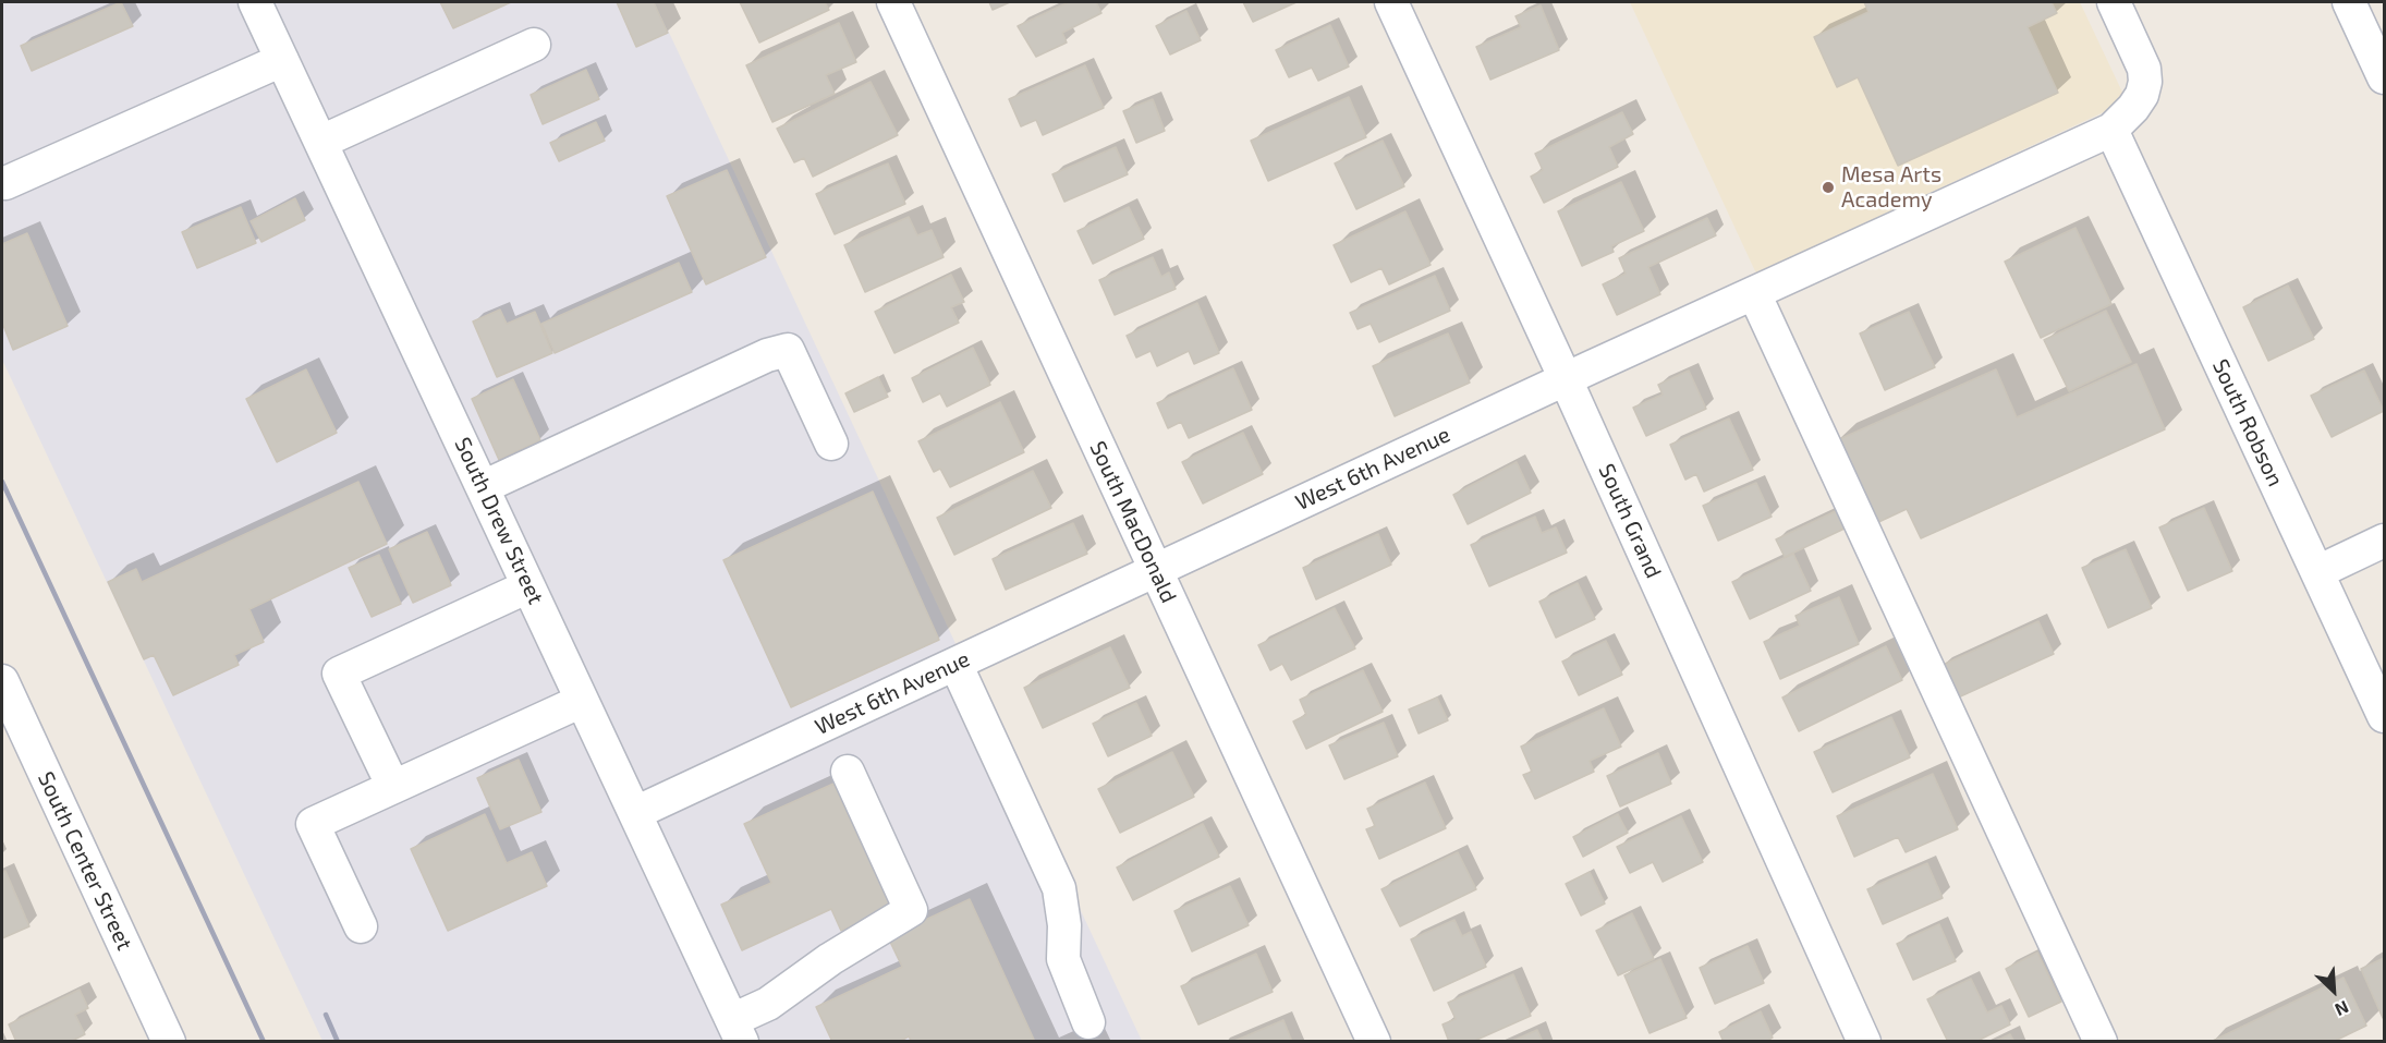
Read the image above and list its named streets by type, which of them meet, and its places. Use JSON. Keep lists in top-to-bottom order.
{
  "streets": {
    "street": [
      "South Robson",
      "West 6th Avenue",
      "South Drew Street",
      "South Grand",
      "South MacDonald",
      "South Center Street"
    ]
  },
  "crossings": [
    ["South Robson", "West 6th Avenue"],
    ["West 6th Avenue", "South Drew Street"],
    ["West 6th Avenue", "South Grand"],
    ["West 6th Avenue", "South MacDonald"]
  ],
  "places": ["Mesa Arts Academy"],
  "north": "bottom right"
}
